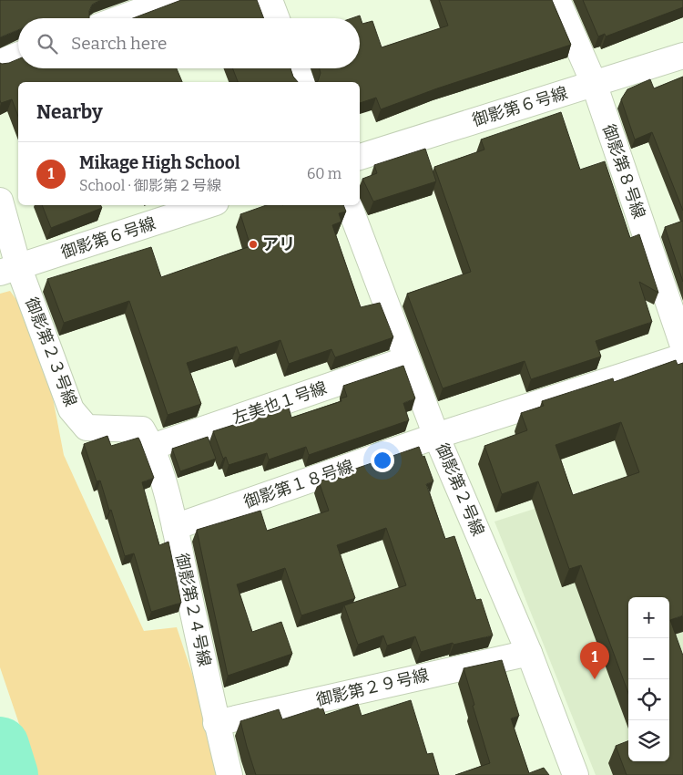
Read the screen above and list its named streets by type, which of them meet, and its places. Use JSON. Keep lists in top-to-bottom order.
{
  "streets": {
    "street": [
      "御影第６号線",
      "御影第８号線",
      "御影第２３号線",
      "左美也１号線",
      "御影第１８号線",
      "御影第２号線",
      "御影第２４号線",
      "御影第２９号線"
    ]
  },
  "crossings": [
    ["御影第６号線", "御影第８号線"],
    ["御影第６号線", "御影第２３号線"],
    ["御影第２３号線", "左美也１号線"],
    ["御影第２３号線", "御影第２４号線"],
    ["左美也１号線", "御影第２号線"],
    ["左美也１号線", "御影第２４号線"],
    ["御影第１８号線", "御影第２号線"],
    ["御影第１８号線", "御影第２４号線"],
    ["御影第２号線", "御影第２９号線"],
    ["御影第２４号線", "御影第２９号線"]
  ],
  "places": ["アリ"],
  "page": {
    "search": "Search here",
    "heading": "Nearby",
    "list": [
      {
        "mark": "1",
        "name": "Mikage High School",
        "note": "School · 御影第２号線",
        "value": "60 m"
      }
    ],
    "map_buttons": ["+", "−"],
    "pins": "1"
  }
}
